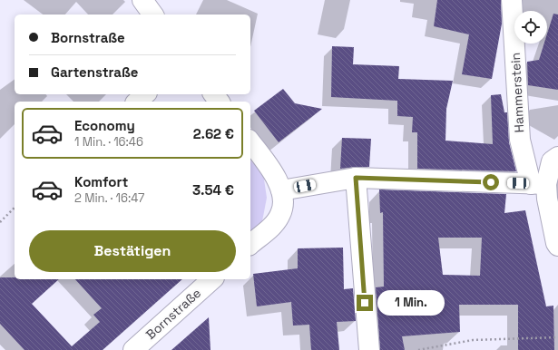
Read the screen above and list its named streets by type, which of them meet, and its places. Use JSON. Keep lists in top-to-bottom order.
{
  "streets": {
    "street": ["Hammerstein", "Bornstraße"]
  },
  "page": {
    "banner": ["Bornstraße", "Gartenstraße"],
    "list": [
      {
        "name": "Economy",
        "note": "1 Min. · 16:46",
        "value": "2.62 €"
      },
      {
        "name": "Komfort",
        "note": "2 Min. · 16:47",
        "value": "3.54 €"
      }
    ],
    "buttons": "Bestätigen",
    "bubble": "1 Min."
  }
}
